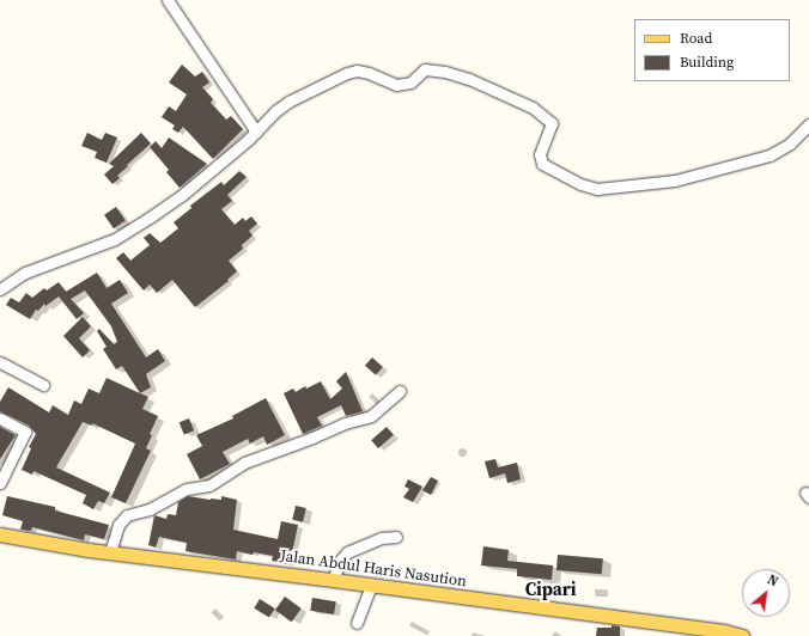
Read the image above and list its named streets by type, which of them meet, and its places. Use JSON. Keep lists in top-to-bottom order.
{
  "streets": {
    "main road": ["Jalan Abdul Haris Nasution"]
  },
  "districts": ["Cipari"],
  "legend": ["Road", "Building"],
  "north": "top right"
}
